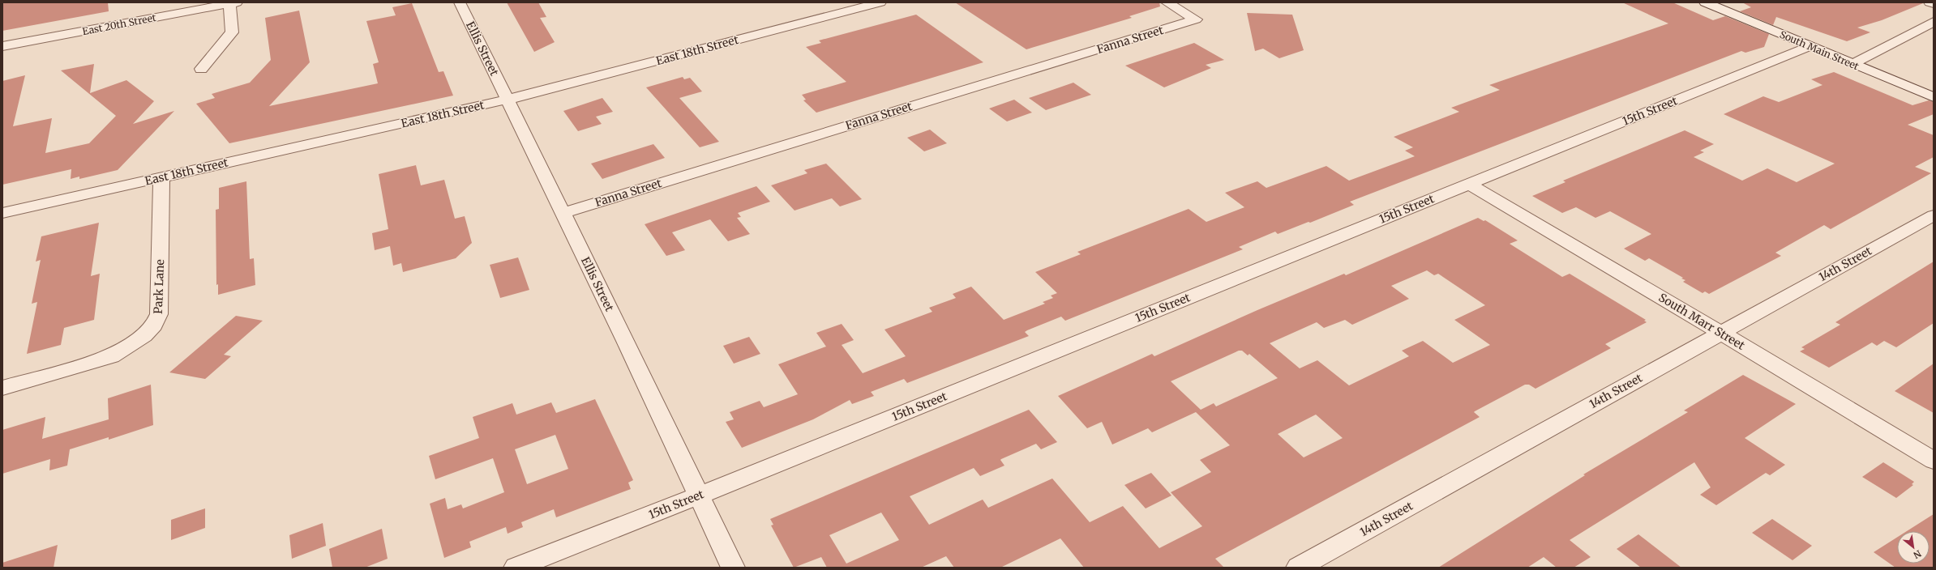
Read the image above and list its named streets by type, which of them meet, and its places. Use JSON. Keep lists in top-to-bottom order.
{
  "streets": {
    "street": [
      "East 20th Street",
      "Fanna Street",
      "Ellis Street",
      "East 18th Street",
      "South Main Street",
      "15th Street",
      "14th Street",
      "Park Lane",
      "South Marr Street"
    ]
  },
  "crossings": [
    ["Fanna Street", "Ellis Street"],
    ["Ellis Street", "East 18th Street"],
    ["Ellis Street", "15th Street"],
    ["East 18th Street", "Park Lane"],
    ["South Main Street", "15th Street"],
    ["15th Street", "South Marr Street"],
    ["14th Street", "South Marr Street"]
  ],
  "north": "bottom right"
}
